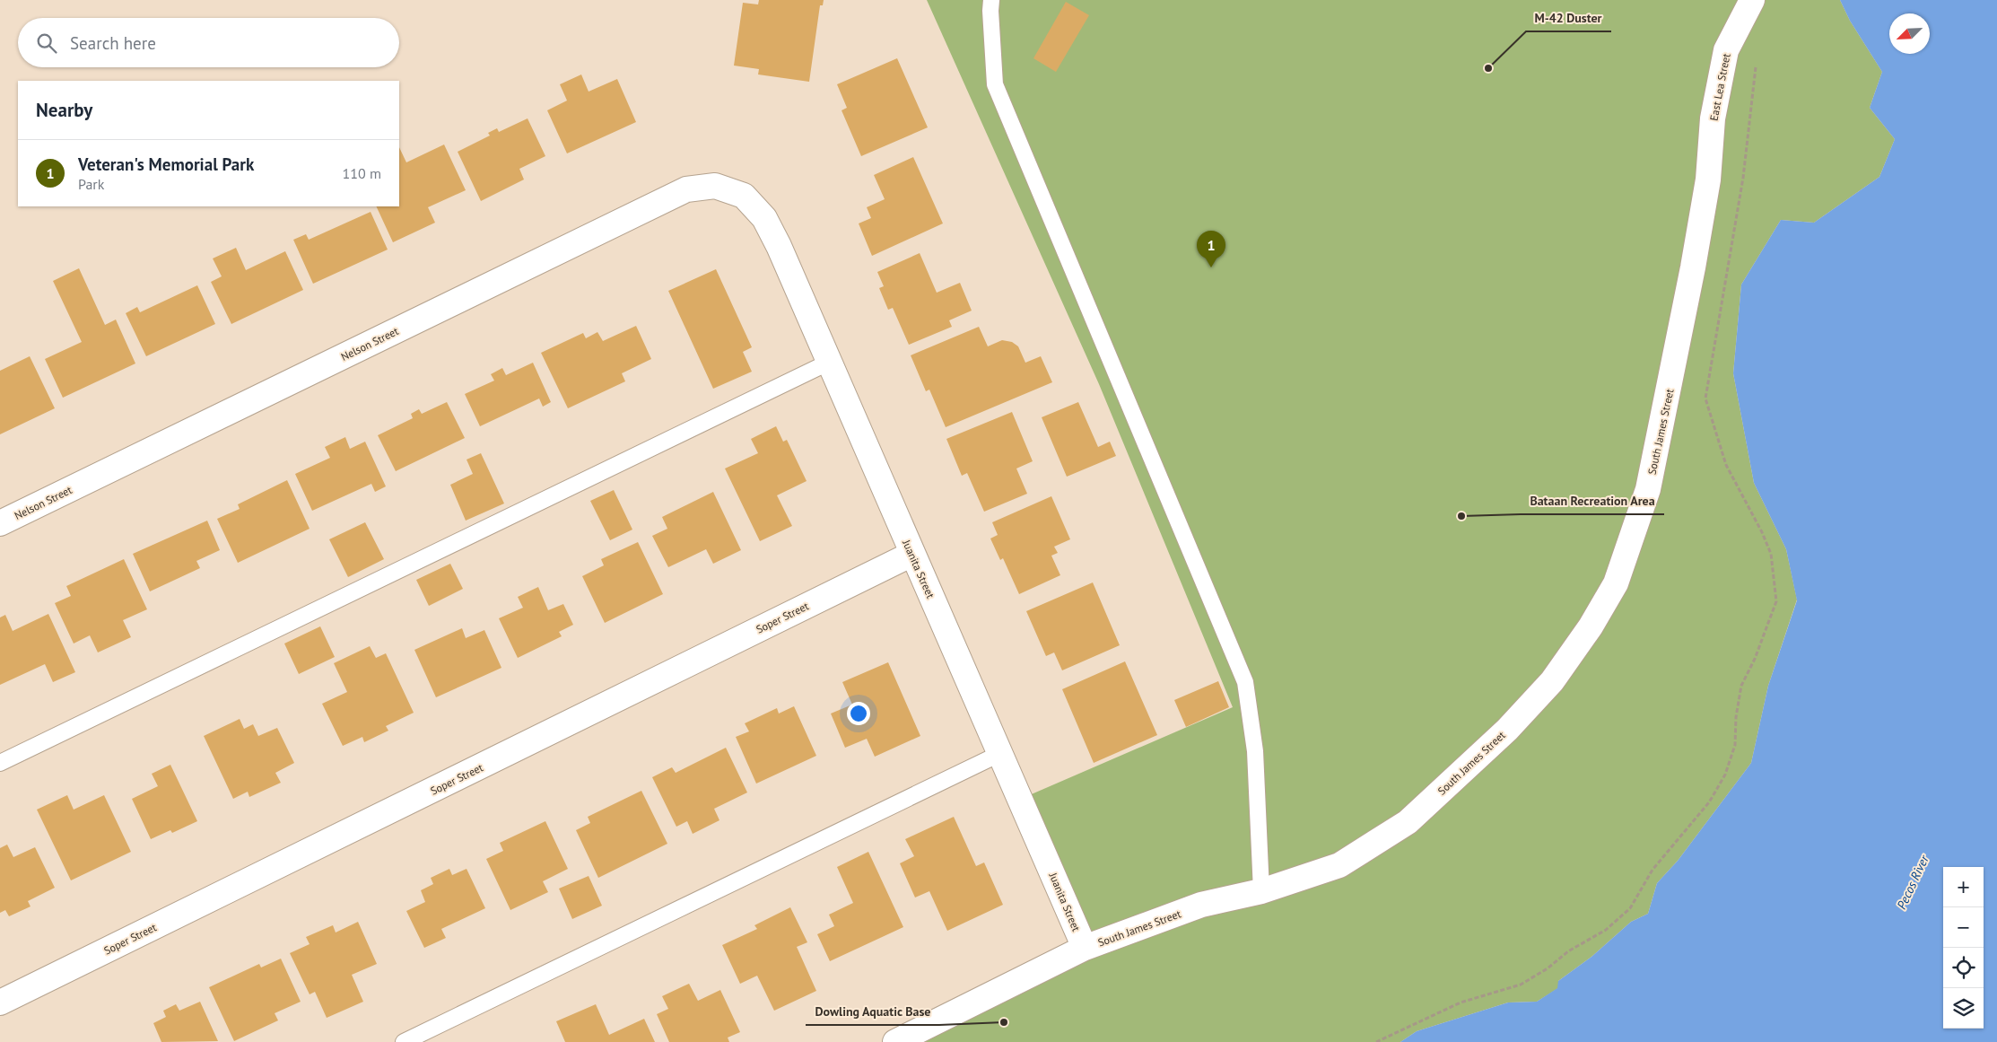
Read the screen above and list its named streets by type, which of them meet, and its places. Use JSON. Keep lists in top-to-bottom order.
{
  "streets": {
    "street": [
      "East Lea Street",
      "Nelson Street",
      "South James Street",
      "Juanita Street",
      "Soper Street"
    ]
  },
  "crossings": [
    ["East Lea Street", "South James Street"],
    ["Nelson Street", "Juanita Street"],
    ["South James Street", "Juanita Street"],
    ["Juanita Street", "Soper Street"]
  ],
  "water": ["Pecos River"],
  "places": ["M-42 Duster", "Bataan Recreation Area", "Dowling Aquatic Base"],
  "north": "bottom left",
  "page": {
    "search": "Search here",
    "heading": "Nearby",
    "list": [
      {
        "mark": "1",
        "name": "Veteran's Memorial Park",
        "note": "Park",
        "value": "110 m"
      }
    ],
    "pins": "1",
    "map_buttons": ["+", "−"]
  }
}
